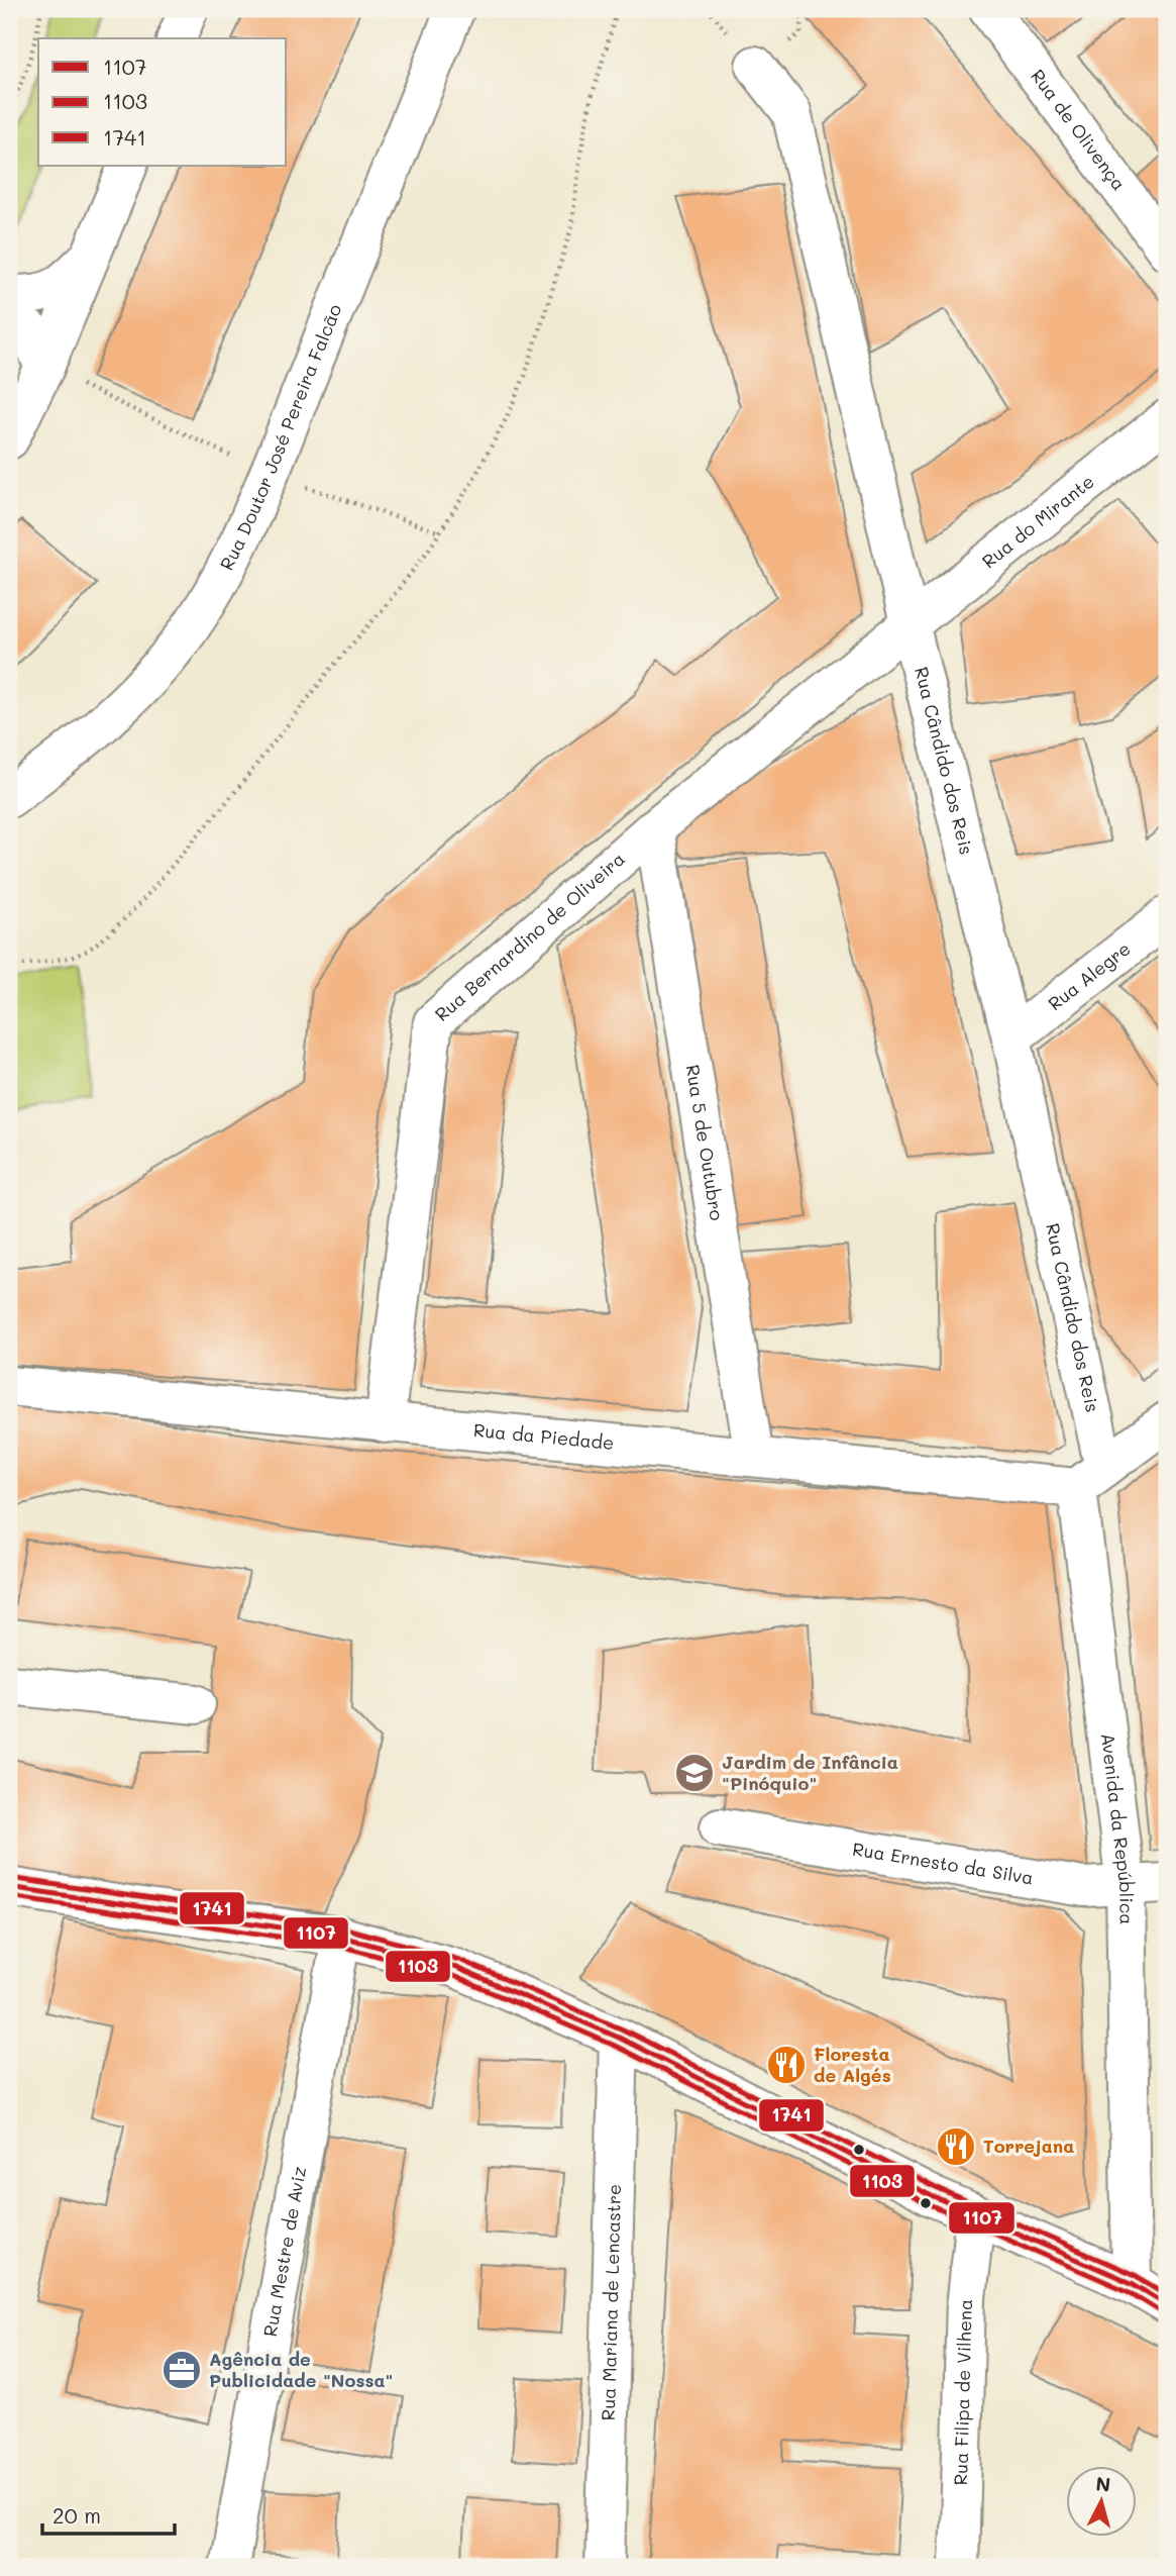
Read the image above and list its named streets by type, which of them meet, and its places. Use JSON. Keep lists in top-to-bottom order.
{
  "streets": {
    "street": [
      "Rua de Olivença",
      "Rua Doutor José Pereira Falcão",
      "Rua do Mirante",
      "Rua Cândido dos Reis",
      "Rua Bernardino de Oliveira",
      "Rua Alegre",
      "Rua 5 de Outubro",
      "Rua da Piedade",
      "Avenida da República",
      "Rua Ernesto da Silva",
      "Rua Mestre de Aviz",
      "Rua Mariana de Lencastre",
      "Rua Filipa de Vilhena"
    ]
  },
  "crossings": [
    ["Rua do Mirante", "Rua Cândido dos Reis"],
    ["Rua do Mirante", "Rua Bernardino de Oliveira"],
    ["Rua Cândido dos Reis", "Rua Bernardino de Oliveira"],
    ["Rua Cândido dos Reis", "Rua Alegre"],
    ["Rua Cândido dos Reis", "Rua da Piedade"],
    ["Rua Cândido dos Reis", "Avenida da República"],
    ["Rua Bernardino de Oliveira", "Rua 5 de Outubro"],
    ["Rua Bernardino de Oliveira", "Rua da Piedade"],
    ["Rua 5 de Outubro", "Rua da Piedade"],
    ["Rua da Piedade", "Avenida da República"],
    ["Avenida da República", "Rua Ernesto da Silva"]
  ],
  "places": {
    "school or university": ["Jardim de Infância \"Pinóquio\""],
    "restaurant": ["Floresta de Algés", "Torrejana"],
    "office": ["Agência de Publicidade \"Nossa\""]
  },
  "lines": ["transit line 1741", "transit line 1107", "transit line 1103"],
  "legend": ["1107", "1103", "1741"],
  "scale_bar": "20 m",
  "north": "top"
}
